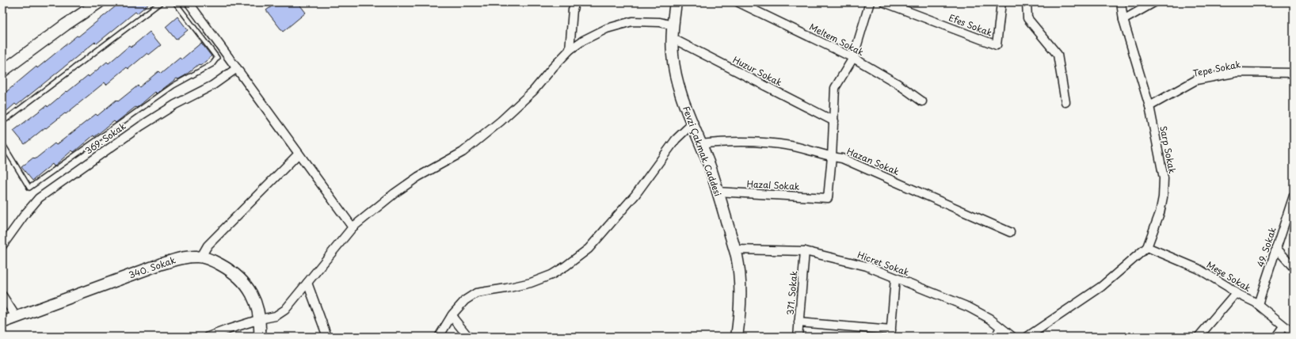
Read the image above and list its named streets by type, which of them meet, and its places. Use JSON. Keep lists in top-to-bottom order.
{
  "streets": {
    "street": [
      "Efes Sokak",
      "Meltem Sokak",
      "Tepe Sokak",
      "Huzur Sokak",
      "369. Sokak",
      "Sarp Sokak",
      "Fevzi Çakmak Caddesi",
      "Hazan Sokak",
      "Hazal Sokak",
      "49. Sokak",
      "Hicret Sokak",
      "340. Sokak",
      "Meşe Sokak",
      "371. Sokak"
    ]
  },
  "crossings": [
    ["Tepe Sokak", "Sarp Sokak"],
    ["Huzur Sokak", "Fevzi Çakmak Caddesi"],
    ["Sarp Sokak", "Meşe Sokak"],
    ["Fevzi Çakmak Caddesi", "Hazan Sokak"],
    ["Fevzi Çakmak Caddesi", "Hazal Sokak"],
    ["Fevzi Çakmak Caddesi", "Hicret Sokak"],
    ["Hazan Sokak", "Hazal Sokak"],
    ["49. Sokak", "Meşe Sokak"],
    ["Hicret Sokak", "371. Sokak"]
  ]
}
